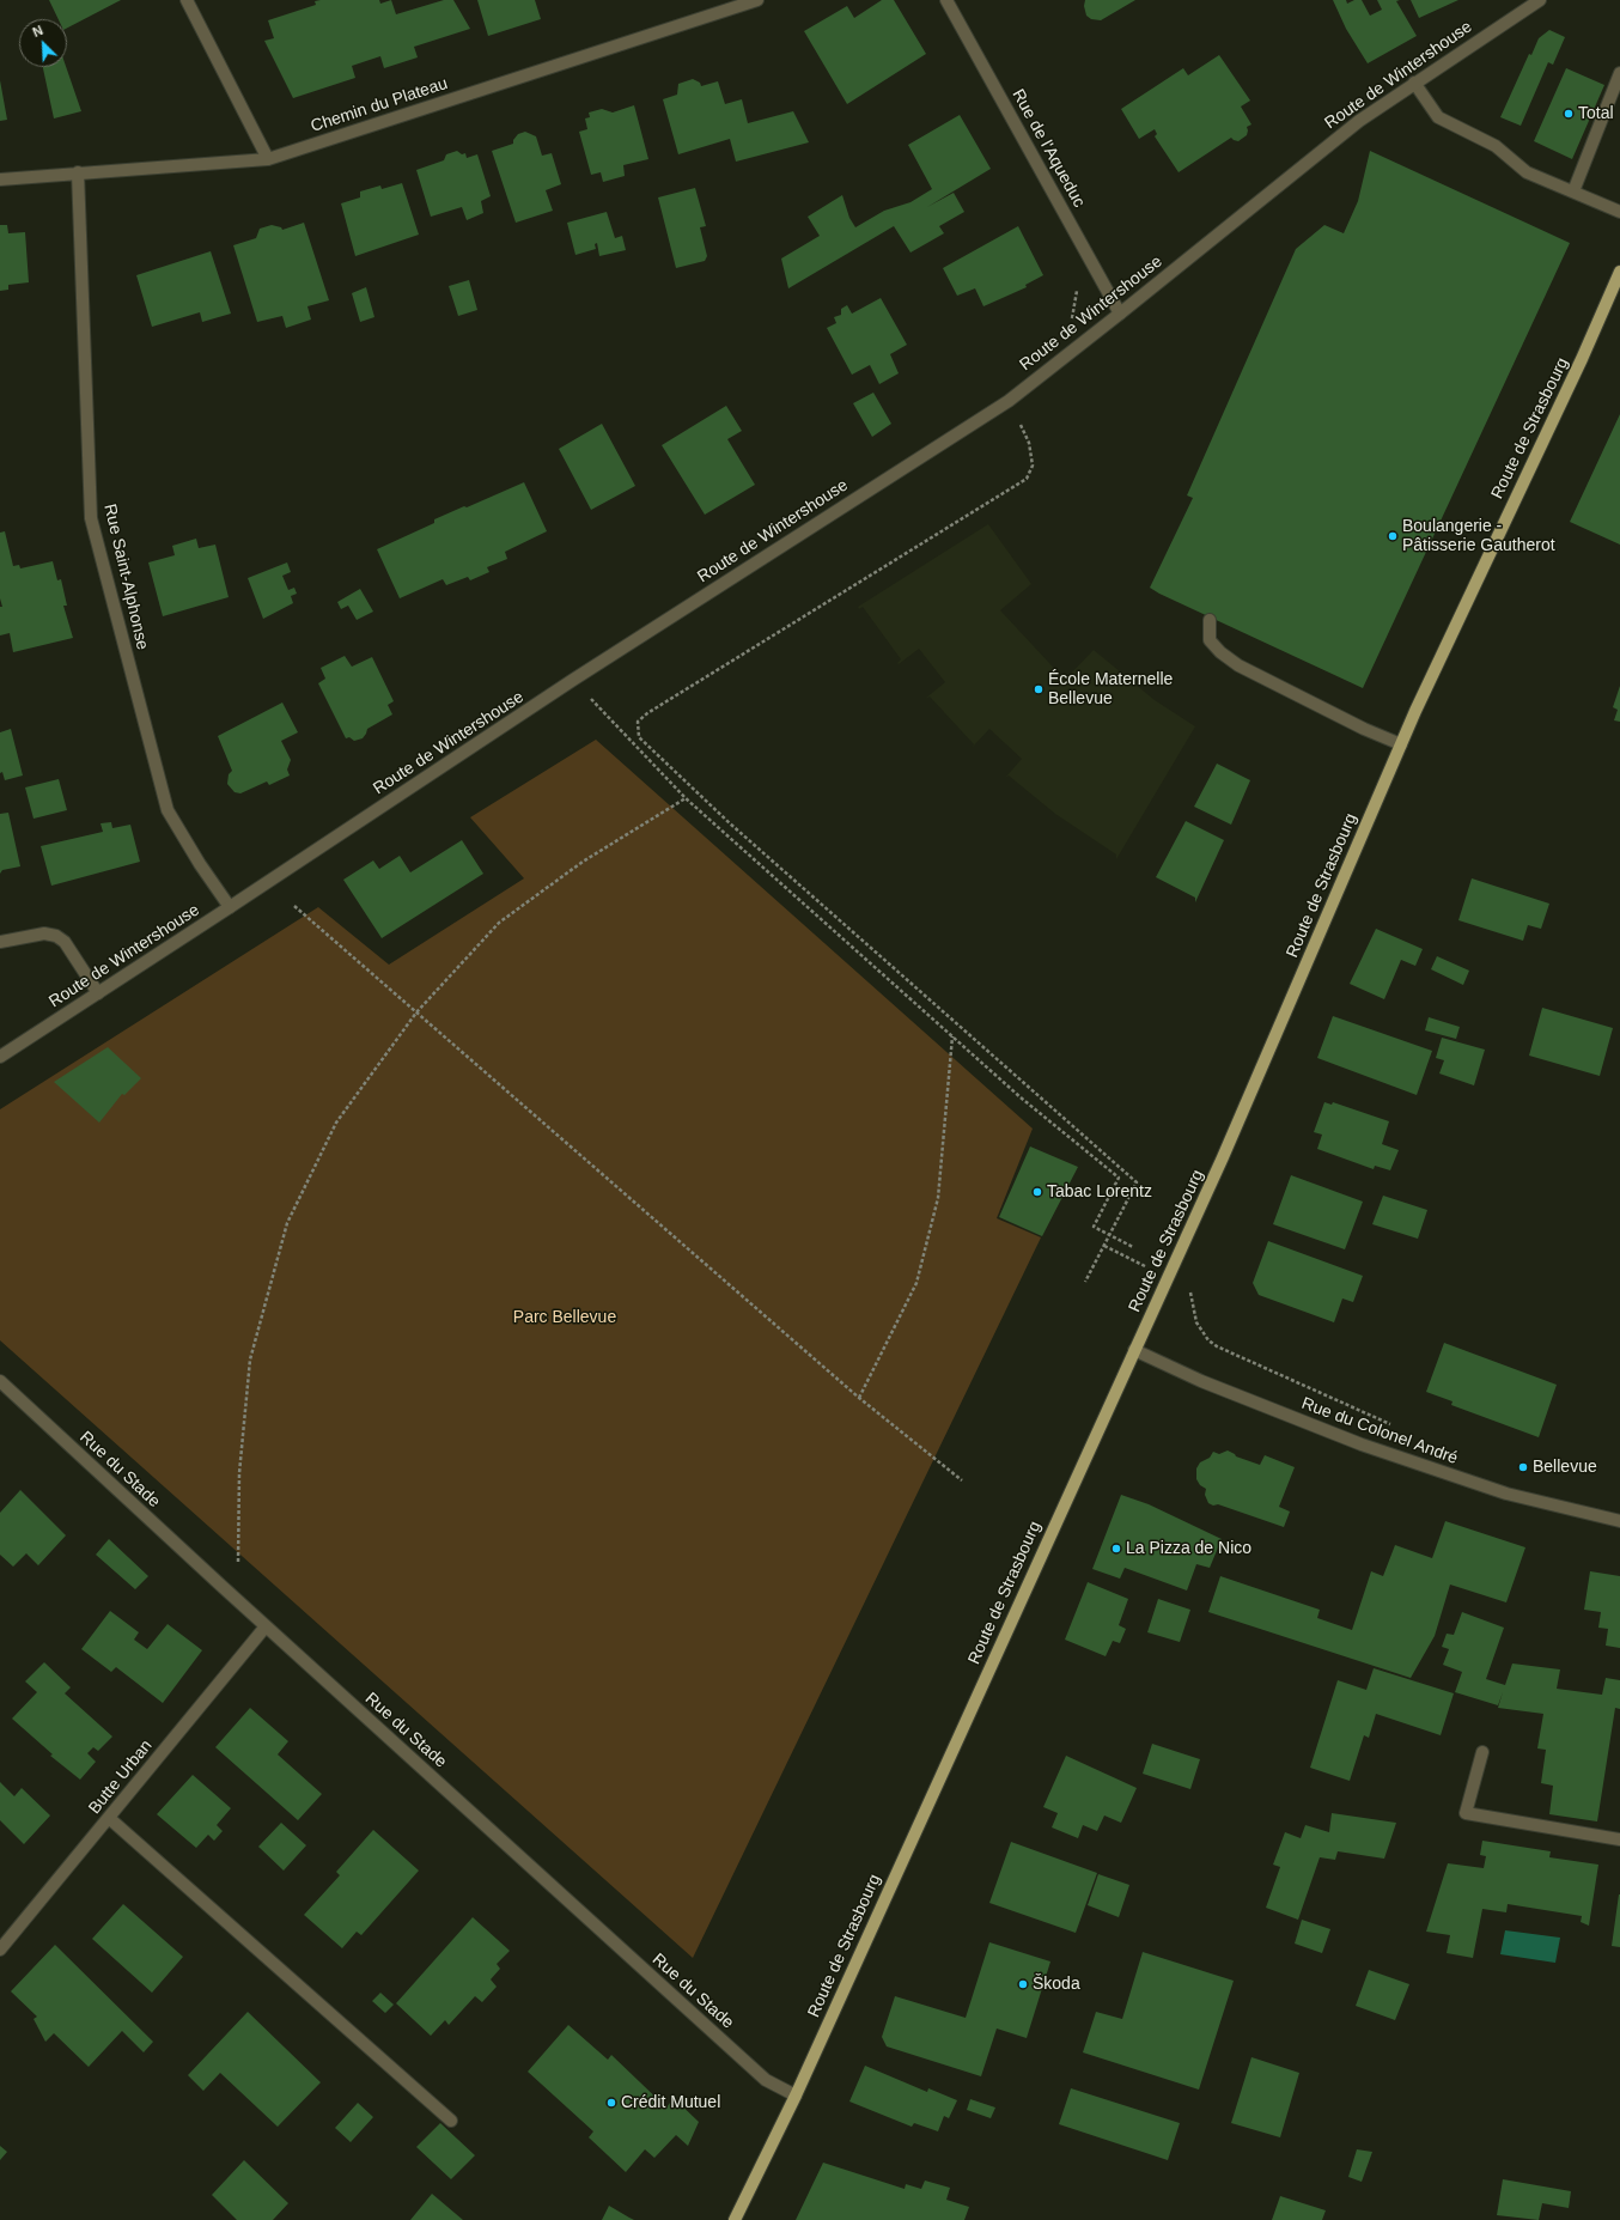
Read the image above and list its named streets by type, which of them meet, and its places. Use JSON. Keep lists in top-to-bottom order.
{
  "streets": {
    "main road": ["Route de Strasbourg"],
    "street": [
      "Route de Wintershouse",
      "Chemin du Plateau",
      "Rue de l'Aqueduc",
      "Rue Saint-Alphonse",
      "Rue du Colonel André",
      "Rue du Stade",
      "Butte Urban"
    ]
  },
  "crossings": [
    ["Route de Wintershouse", "Rue de l'Aqueduc"],
    ["Route de Wintershouse", "Rue Saint-Alphonse"],
    ["Chemin du Plateau", "Rue Saint-Alphonse"],
    ["Route de Strasbourg", "Rue du Colonel André"],
    ["Route de Strasbourg", "Rue du Stade"],
    ["Rue du Stade", "Butte Urban"]
  ],
  "parks": ["Parc Bellevue"],
  "places": [
    "Total",
    "Boulangerie - Pâtisserie Gautherot",
    "École Maternelle Bellevue",
    "Tabac Lorentz",
    "Bellevue",
    "La Pizza de Nico",
    "Škoda",
    "Crédit Mutuel"
  ],
  "north": "top left"
}
